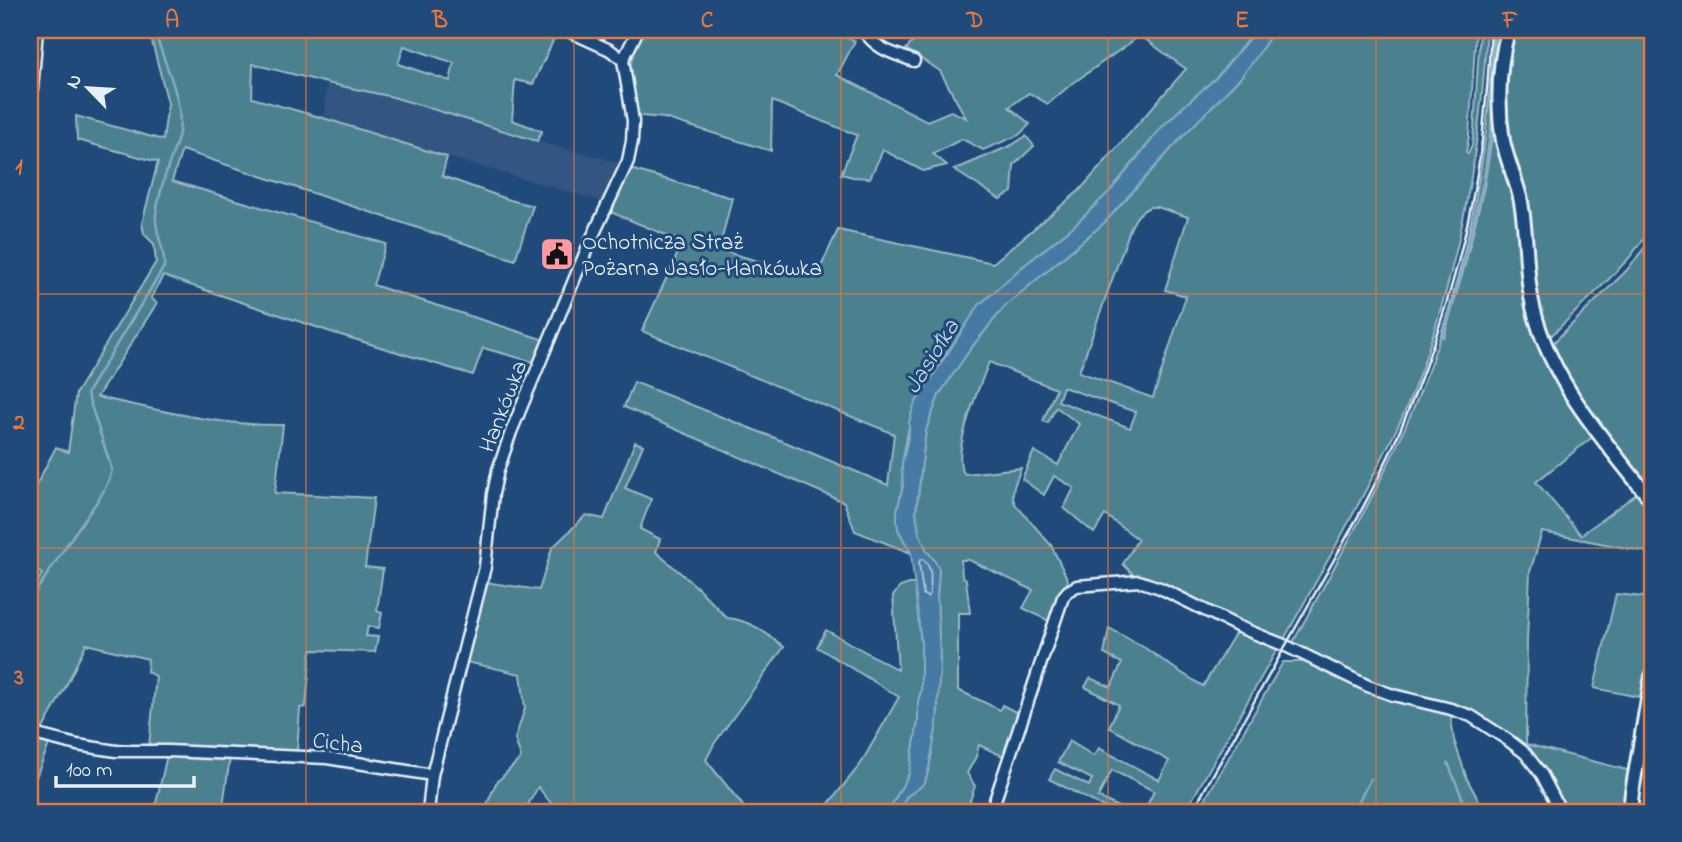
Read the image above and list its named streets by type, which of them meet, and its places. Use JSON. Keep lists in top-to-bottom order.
{
  "streets": {
    "street": ["Hankówka", "Cicha"]
  },
  "crossings": [
    ["Hankówka", "Cicha"]
  ],
  "water": ["Jasiołka"],
  "places": {
    "public building": ["Ochotnicza Straż Pożarna Jasło-Hankówka"]
  },
  "scale_bar": "100 m",
  "north": "top left",
  "grid": {
    "columns": [
      "A",
      "B",
      "C",
      "D",
      "E",
      "F"
    ],
    "rows": ["1", "2", "3"]
  }
}
